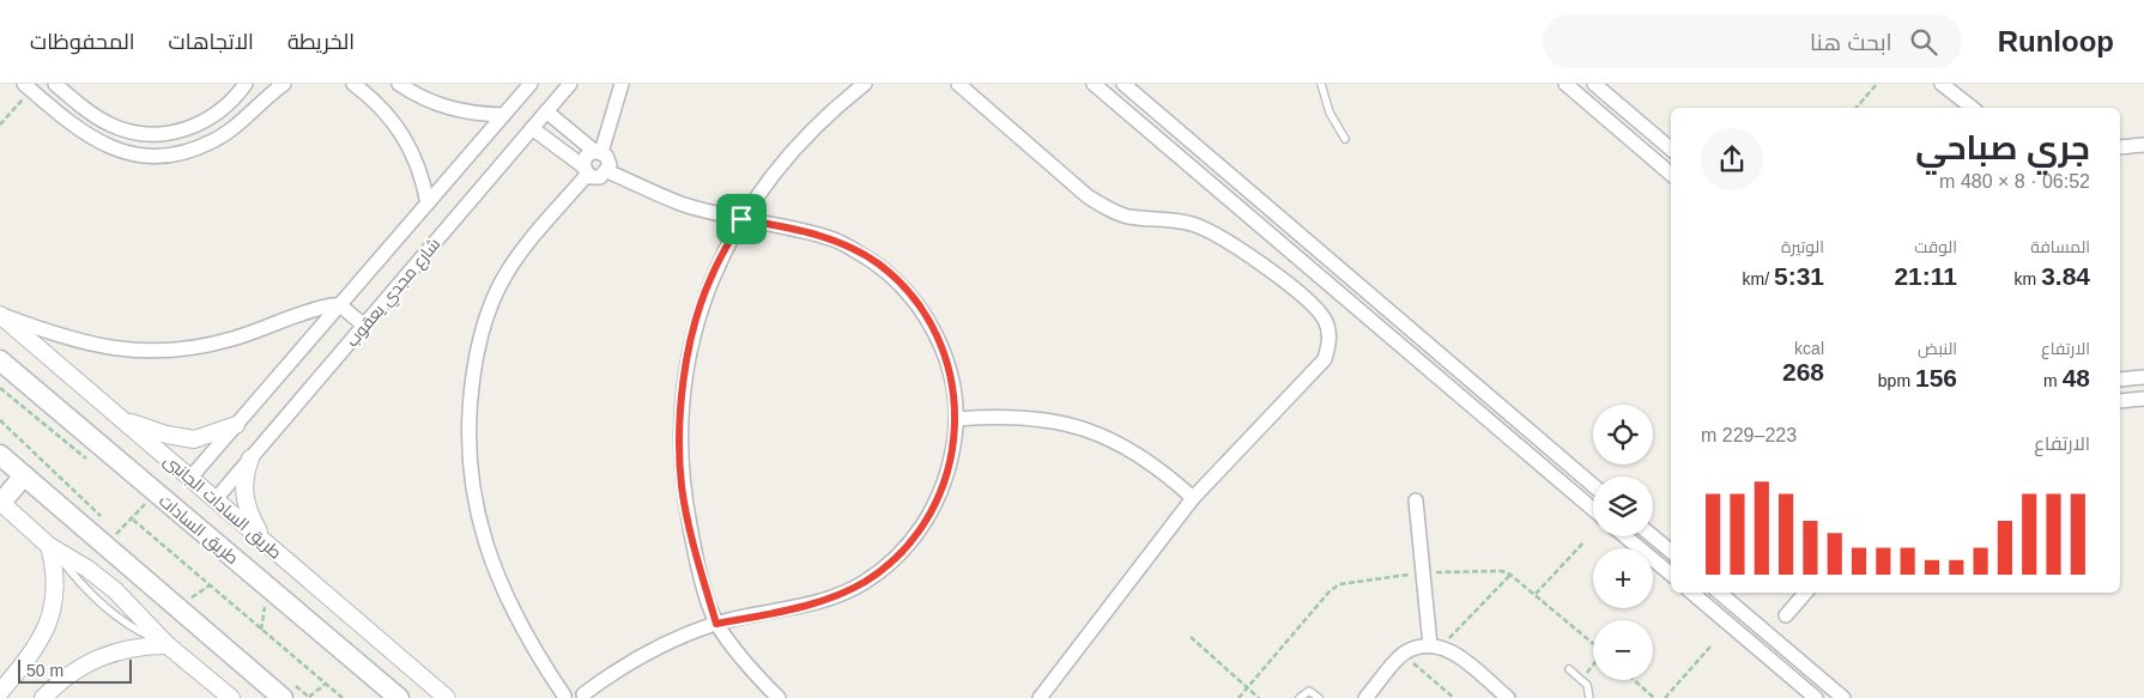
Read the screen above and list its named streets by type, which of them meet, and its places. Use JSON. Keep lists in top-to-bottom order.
{
  "streets": {
    "main road": ["طريق السادات"],
    "street": ["شارع مجدي يعقوب", "طريق السادات الجانبى"]
  },
  "crossings": [
    ["شارع مجدي يعقوب", "طريق السادات الجانبى"]
  ],
  "scale_bar": "50 m",
  "page": {
    "header": "Runloop",
    "search": "ابحث هنا",
    "nav": ["الخريطة", "الاتجاهات", "المحفوظات"],
    "heading": ["جري صباحي", "06:52 · 8 × 480 m"],
    "stats": [
      ["المسافة", "3.84 km"],
      ["الوقت", "21:11"],
      ["الوتيرة", "5:31 /km"],
      ["الارتفاع", "48 m"],
      ["النبض", "156 bpm"],
      ["kcal", "268"]
    ],
    "map_buttons": ["+", "−"],
    "chart": ["الارتفاع", "223–229 m"],
    "scale": "50 m"
  }
}
